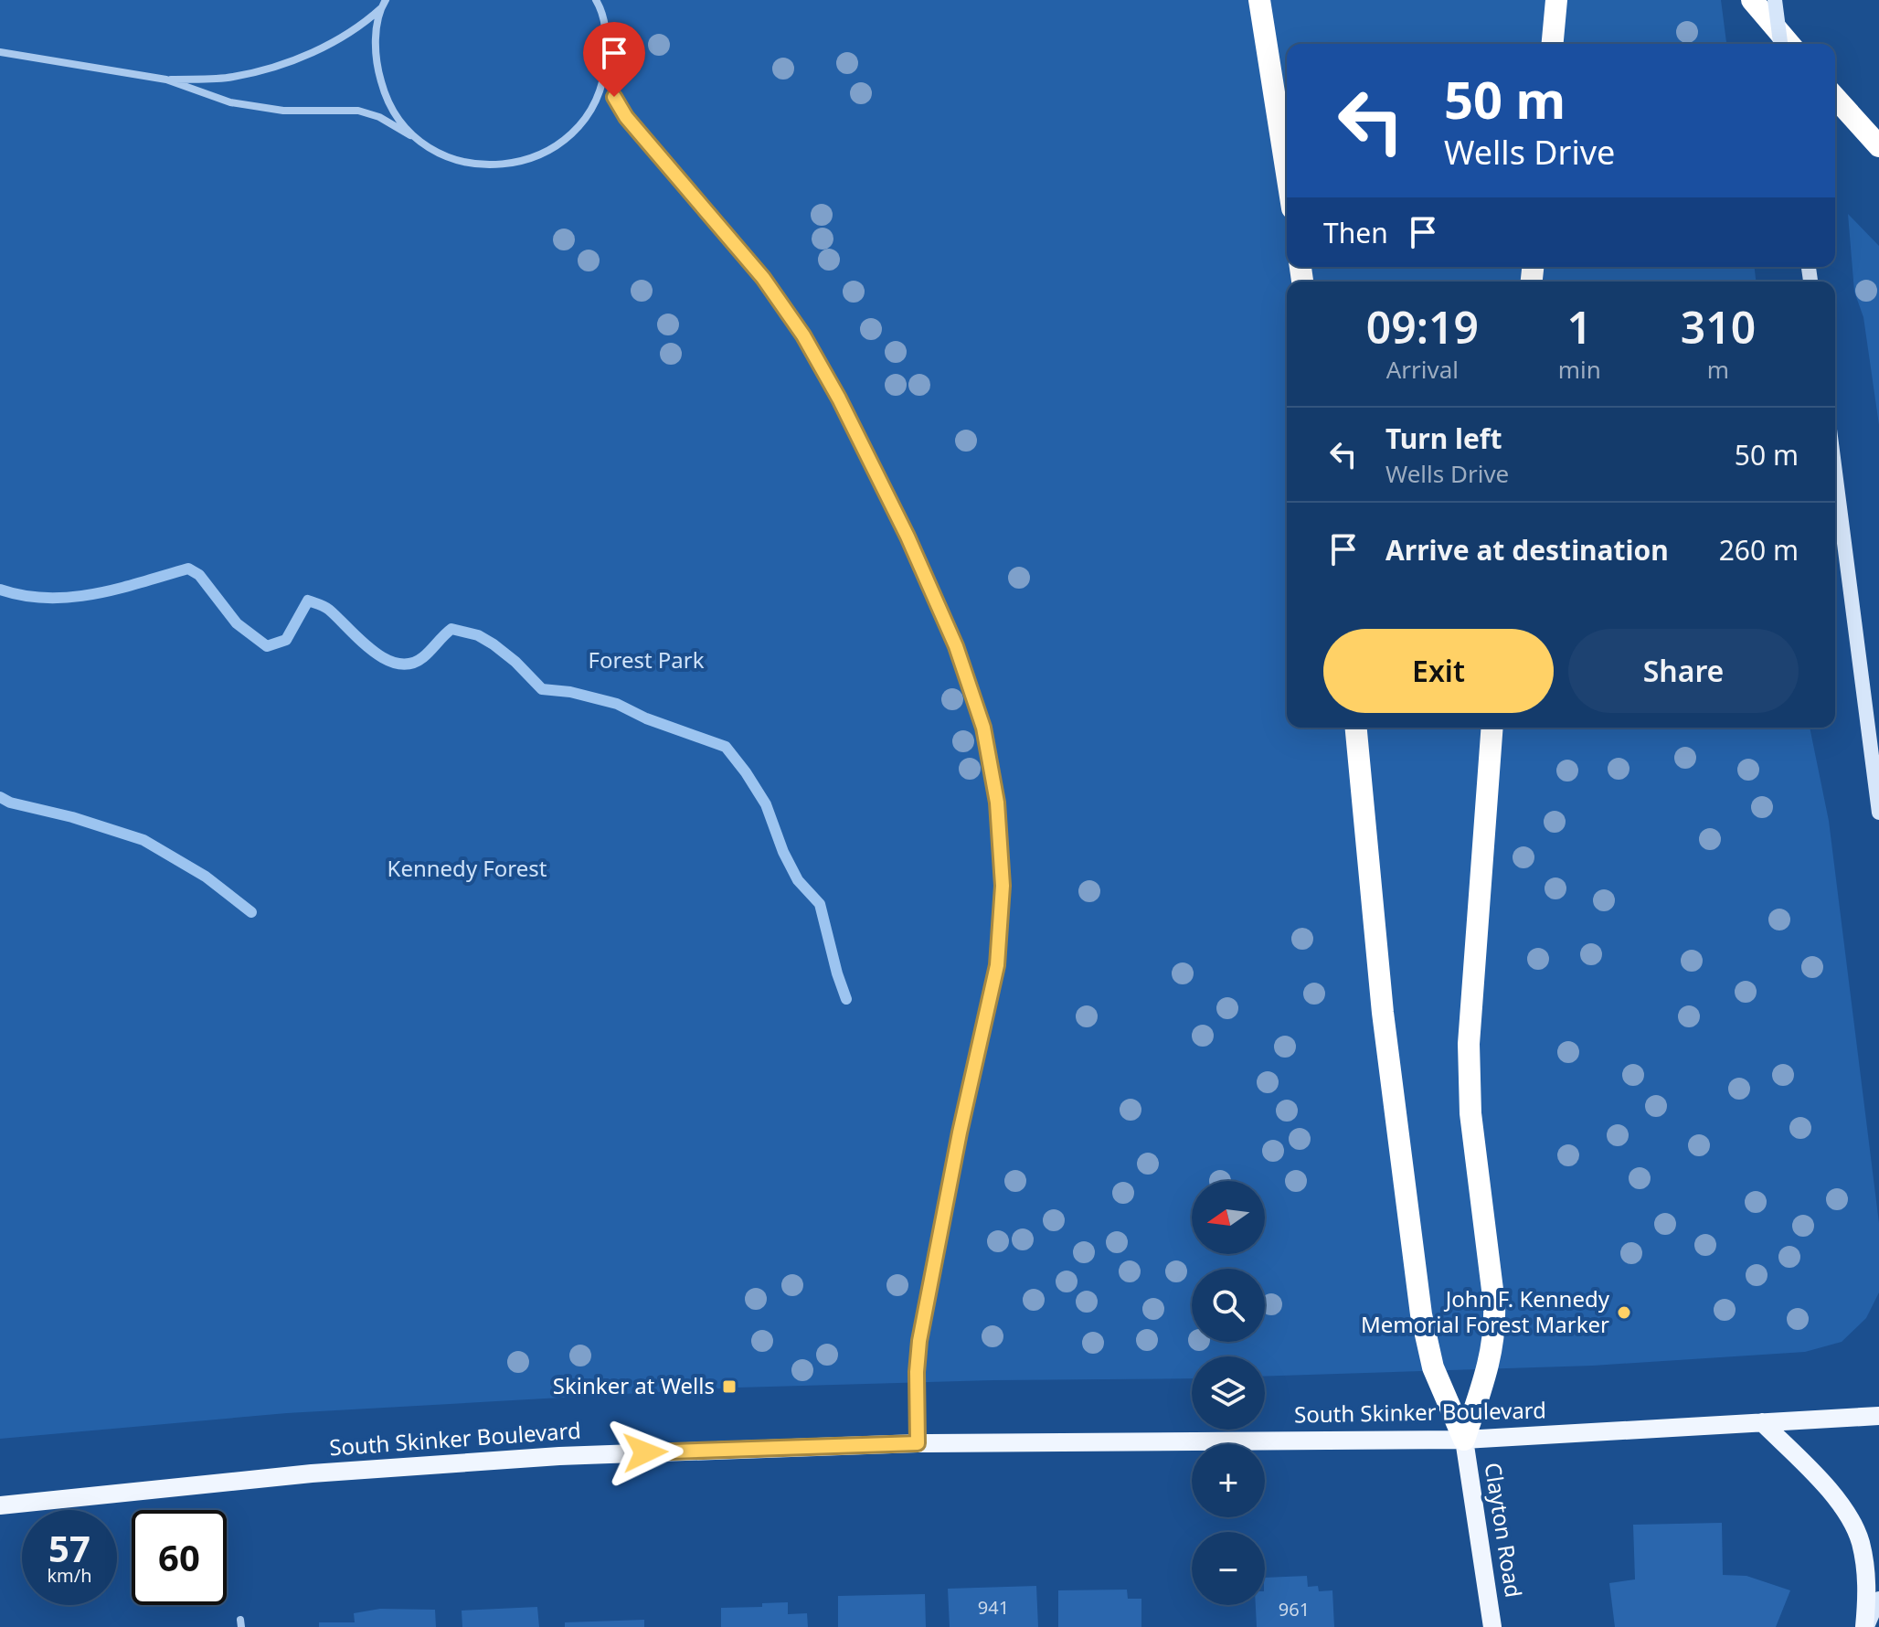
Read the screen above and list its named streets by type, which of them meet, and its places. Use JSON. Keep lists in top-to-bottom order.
{
  "streets": {
    "main road": ["South Skinker Boulevard", "Clayton Road"]
  },
  "crossings": [
    ["South Skinker Boulevard", "Clayton Road"]
  ],
  "parks": ["Forest Park", "Kennedy Forest"],
  "places": {
    "other": ["John F. Kennedy Memorial Forest Marker"],
    "transit": ["Skinker at Wells"]
  },
  "house_numbers": ["941", "961"],
  "north": "left",
  "page": {
    "turn": ["50 m", "Wells Drive"],
    "then": "Then",
    "eta": [
      "09:19",
      "Arrival",
      "1",
      "min",
      "310",
      "m"
    ],
    "list": [
      {
        "name": "Turn left",
        "note": "Wells Drive",
        "value": "50 m"
      },
      {
        "name": "Arrive at destination",
        "value": "260 m"
      }
    ],
    "buttons": ["Exit", "Share"],
    "map_buttons": ["+", "−"],
    "speed": "57 km/h",
    "limit": "60"
  }
}
